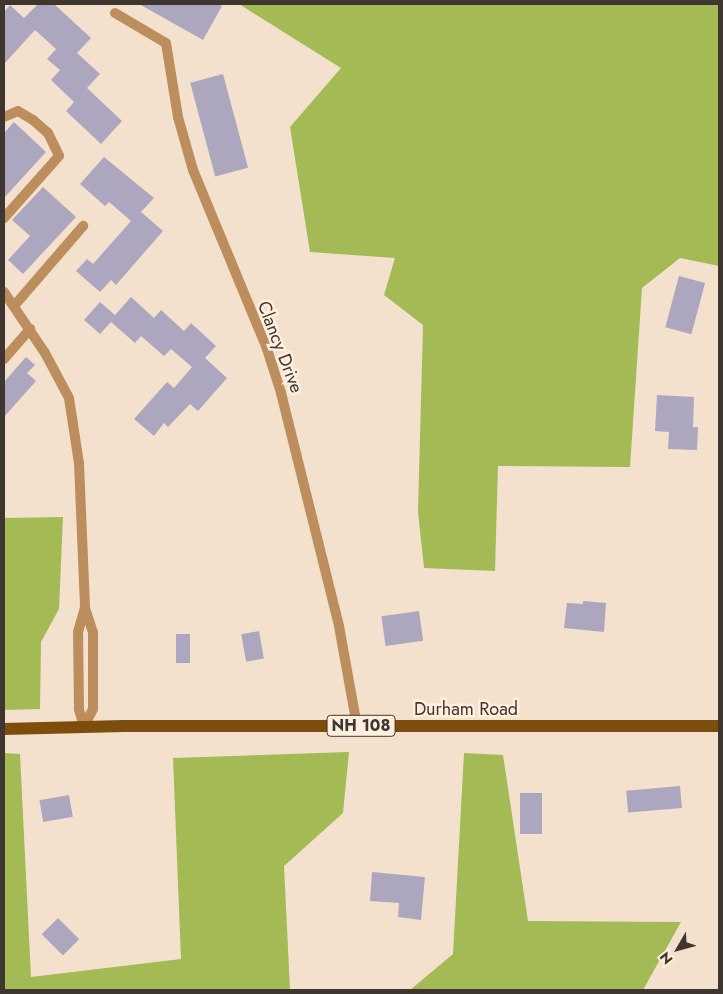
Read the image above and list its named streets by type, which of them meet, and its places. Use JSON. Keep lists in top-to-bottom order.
{
  "streets": {
    "main road": ["Durham Road", "NH 108"],
    "street": ["Clancy Drive"]
  },
  "crossings": [
    ["Clancy Drive", "Durham Road"]
  ],
  "north": "bottom left"
}
